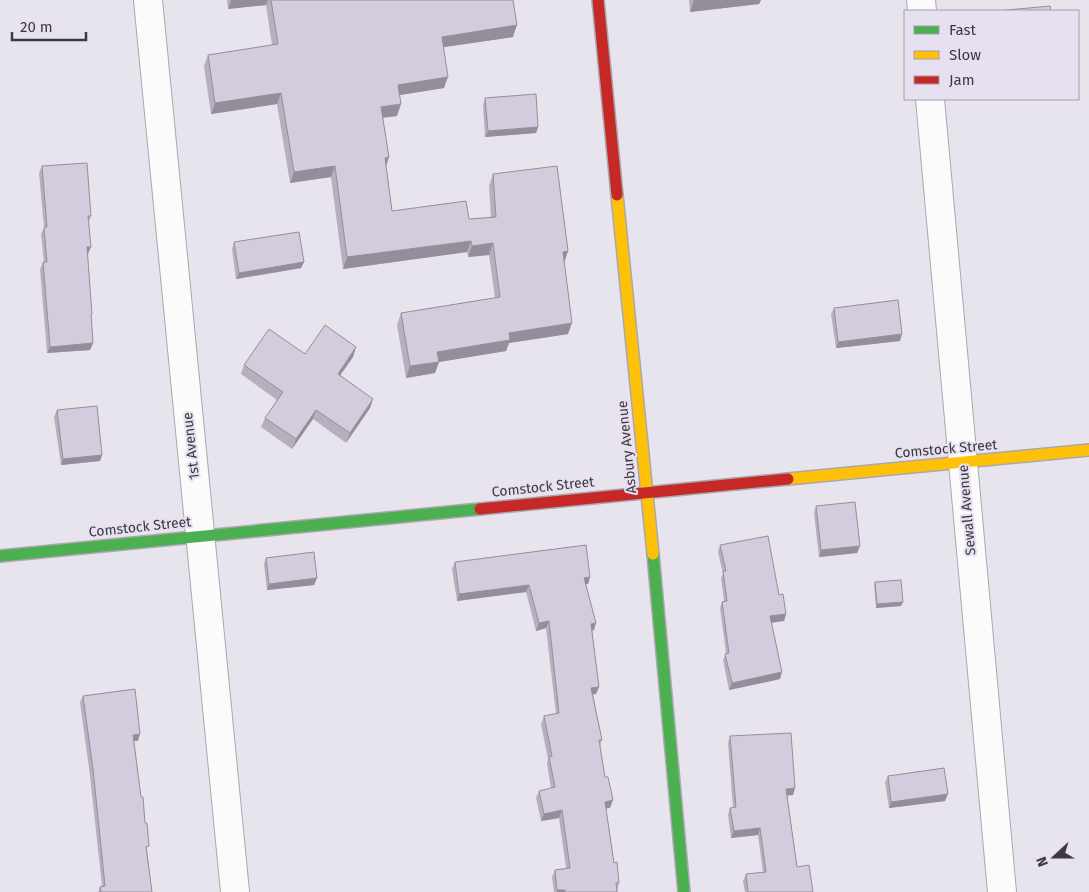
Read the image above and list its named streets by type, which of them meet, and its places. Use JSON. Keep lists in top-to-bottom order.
{
  "streets": {
    "street": [
      "1st Avenue",
      "Asbury Avenue",
      "Comstock Street",
      "Sewall Avenue"
    ]
  },
  "crossings": [
    ["1st Avenue", "Comstock Street"],
    ["Asbury Avenue", "Comstock Street"],
    ["Comstock Street", "Sewall Avenue"]
  ],
  "legend": ["Fast", "Slow", "Jam"],
  "scale_bar": "20 m",
  "north": "left"
}
